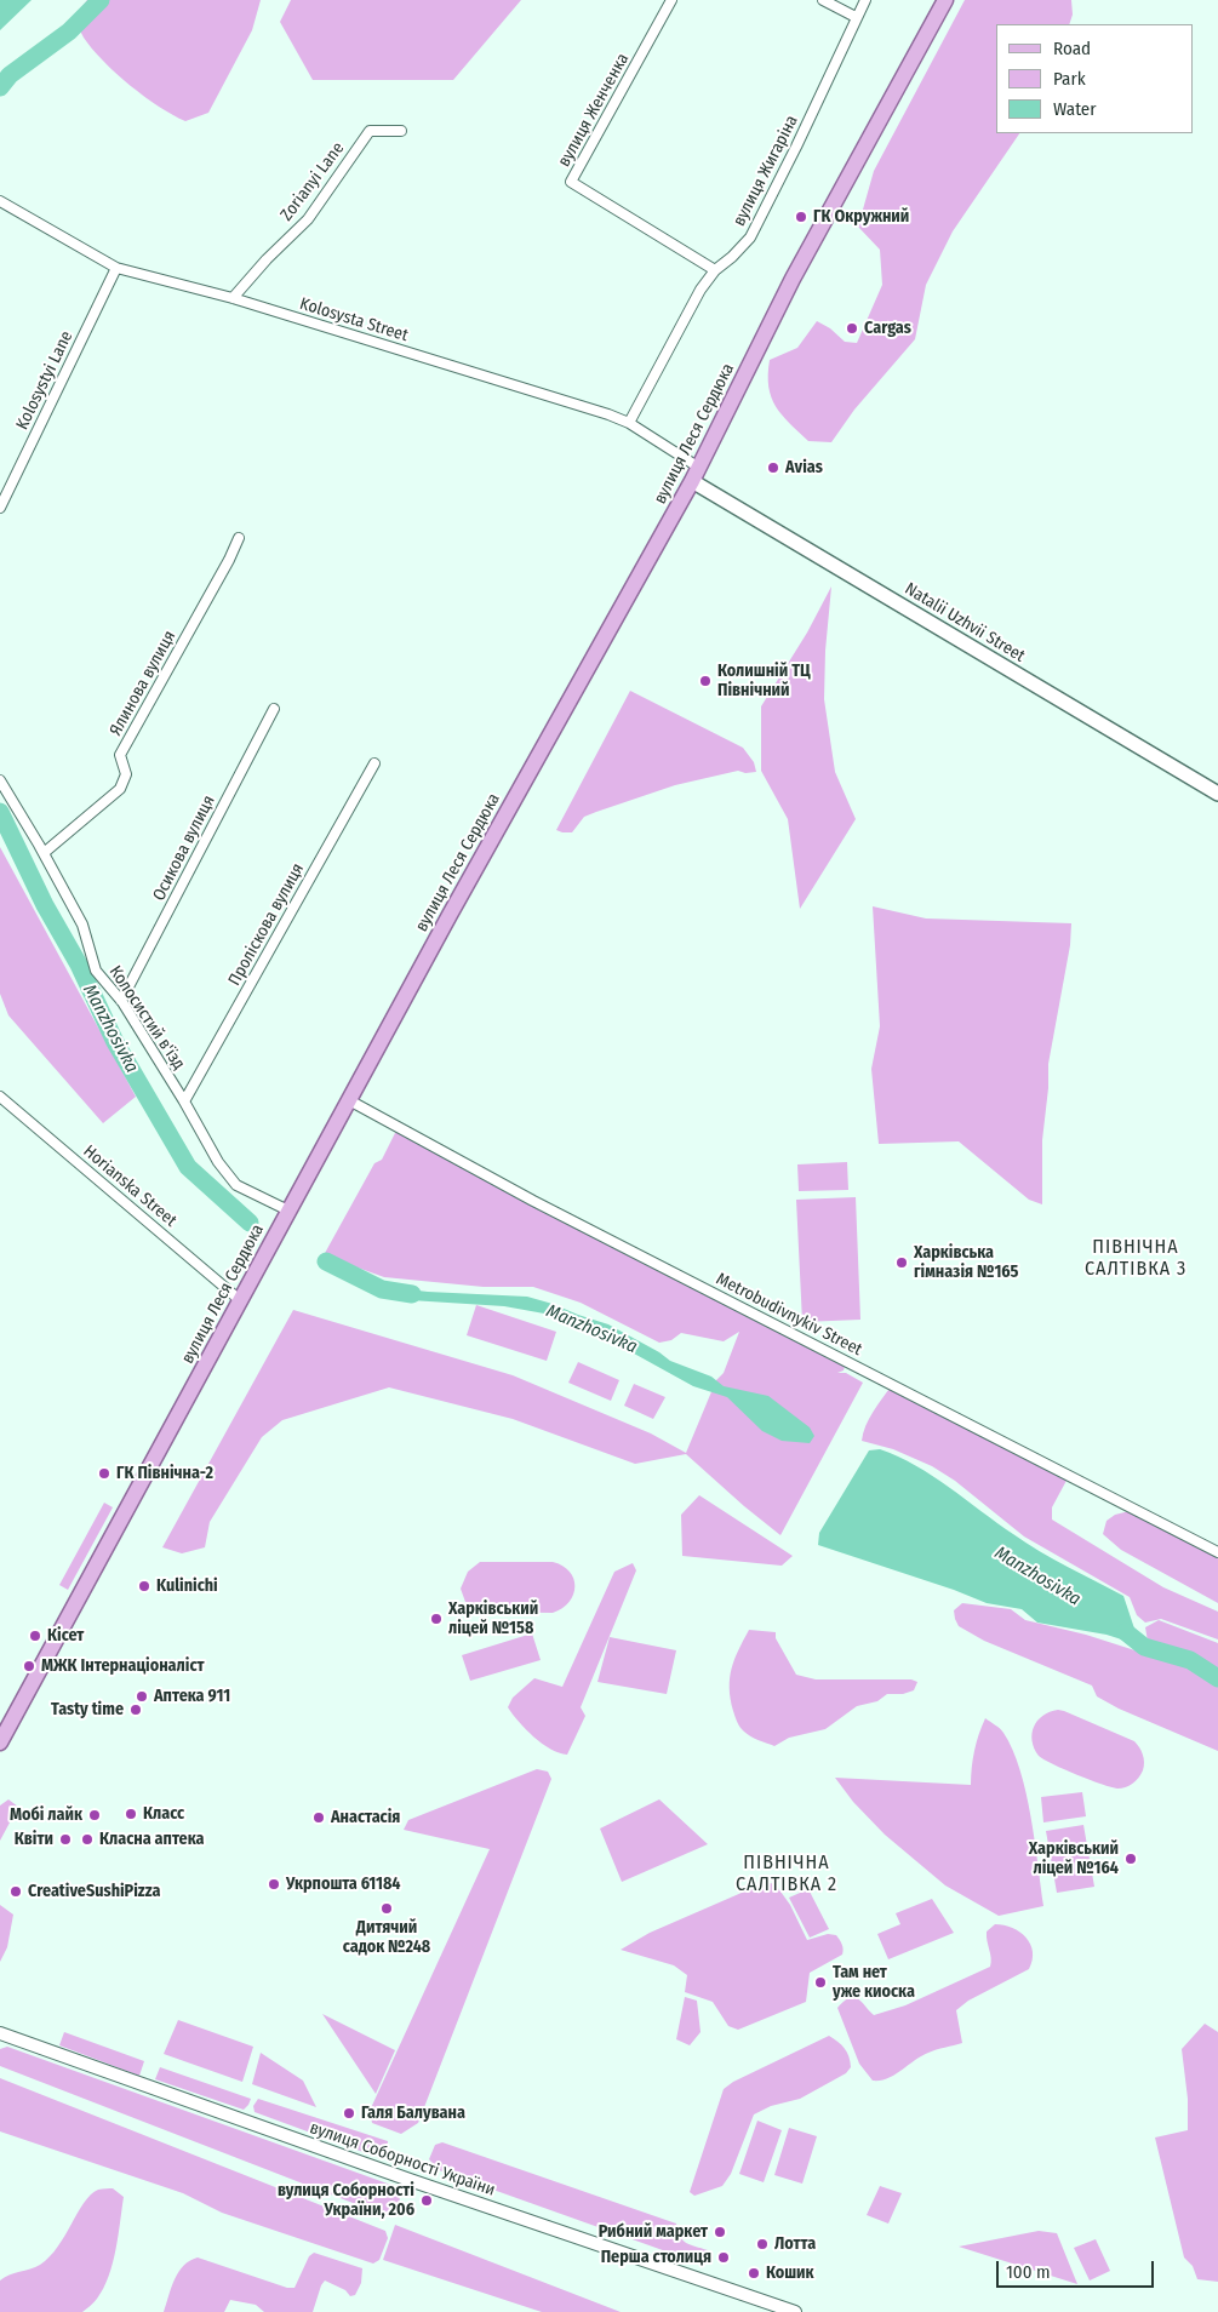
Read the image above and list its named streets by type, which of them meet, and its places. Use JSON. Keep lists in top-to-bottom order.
{
  "streets": {
    "main road": ["вулиця Леся Сердюка", "Natalii Uzhvii Street"],
    "street": [
      "вулиця Женченка",
      "вулиця Жигаріна",
      "Zorianyi Lane",
      "Kolosysta Street",
      "Kolosystyi Lane",
      "Ялинова вулиця",
      "Осикова вулиця",
      "Проліскова вулиця",
      "Колосистий в'їзд",
      "Horianska Street",
      "Metrobudivnykiv Street",
      "вулиця Соборності України"
    ]
  },
  "crossings": [
    ["вулиця Женченка", "вулиця Жигаріна"],
    ["вулиця Жигаріна", "Kolosysta Street"],
    ["Zorianyi Lane", "Kolosysta Street"],
    ["Kolosysta Street", "Kolosystyi Lane"],
    ["Kolosysta Street", "вулиця Леся Сердюка"],
    ["Kolosysta Street", "Natalii Uzhvii Street"],
    ["вулиця Леся Сердюка", "Natalii Uzhvii Street"],
    ["вулиця Леся Сердюка", "Колосистий в'їзд"],
    ["вулиця Леся Сердюка", "Horianska Street"],
    ["вулиця Леся Сердюка", "Metrobudivnykiv Street"],
    ["Ялинова вулиця", "Колосистий в'їзд"],
    ["Осикова вулиця", "Колосистий в'їзд"],
    ["Проліскова вулиця", "Колосистий в'їзд"]
  ],
  "districts": ["ПІВНІЧНА САЛТІВКА 3", "ПІВНІЧНА САЛТІВКА 2"],
  "water": ["Manzhosivka"],
  "places": [
    "ГК Окружний",
    "Cargas",
    "Avias",
    "Колишній ТЦ Північний",
    "Харківська гімназія №165",
    "ГК Північна-2",
    "Kulinichi",
    "Харківський ліцей №158",
    "Кісет",
    "МЖК Інтернаціоналіст",
    "Аптека 911",
    "Tasty time",
    "Класс",
    "Мобі лайк",
    "Анастасія",
    "Квіти",
    "Класна аптека",
    "Харківський ліцей №164",
    "Укрпошта 61184",
    "CreativeSushiPizza",
    "Дитячий садок №248",
    "Там нет уже киоска",
    "Галя Балувана",
    "вулиця Соборності України, 206",
    "Рибний маркет",
    "Лотта",
    "Перша столиця",
    "Кошик"
  ],
  "legend": ["Road", "Park", "Water"],
  "scale_bar": "100 m"
}
